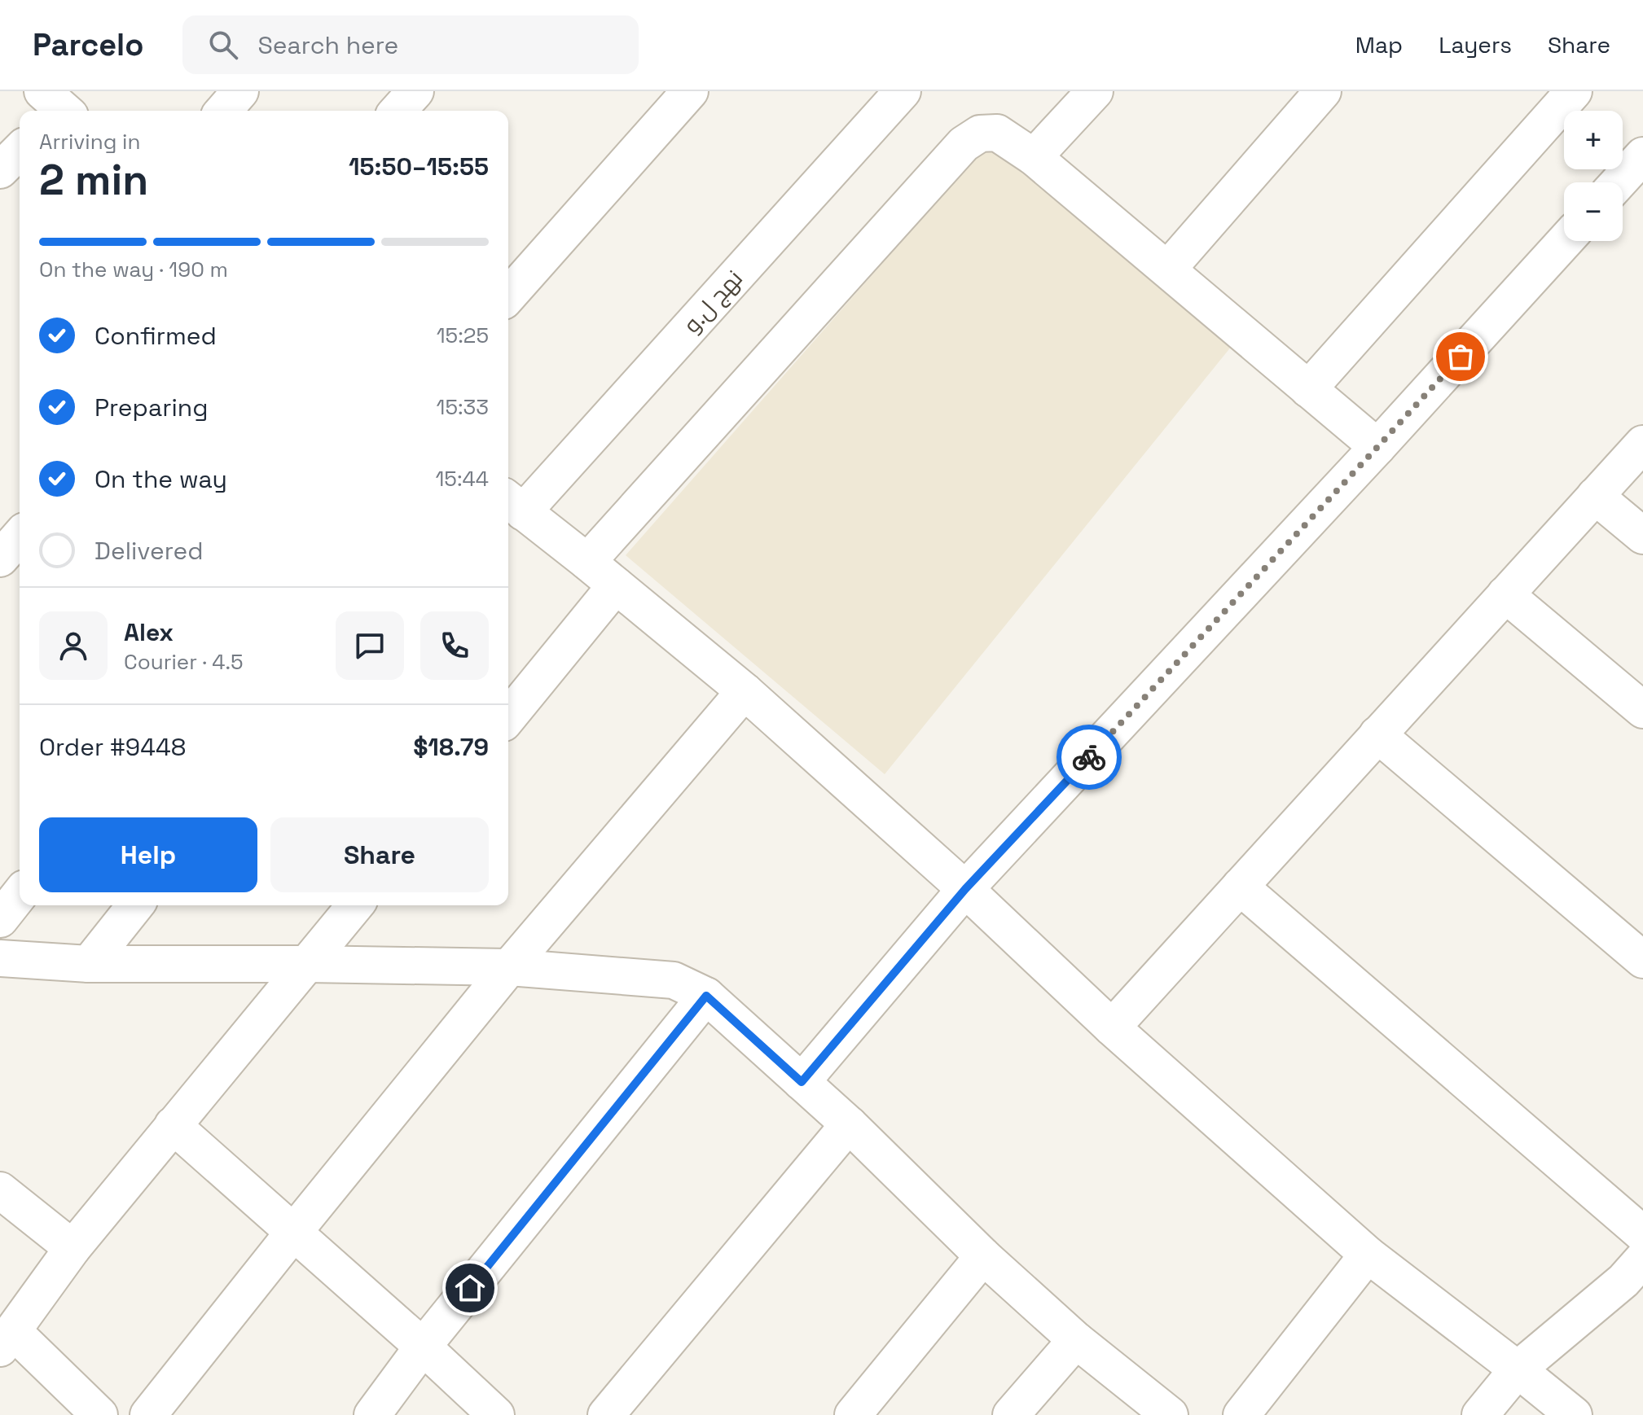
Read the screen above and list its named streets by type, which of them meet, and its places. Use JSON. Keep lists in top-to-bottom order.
{
  "streets": {
    "street": ["نهج ل.و"]
  },
  "page": {
    "header": "Parcelo",
    "search": "Search here",
    "nav": ["Map", "Layers", "Share"],
    "map_buttons": ["+", "−"],
    "heading": ["2 min", "Arriving in", "15:50–15:55"],
    "panel": [
      "Alex",
      "Courier · 4.5",
      "Order #9448",
      "$18.79"
    ],
    "bar": "On the way · 190 m",
    "list": [
      ["Confirmed", "15:25"],
      ["Preparing", "15:33"],
      ["On the way", "15:44"],
      "Delivered"
    ],
    "buttons": ["Help", "Share"]
  }
}
